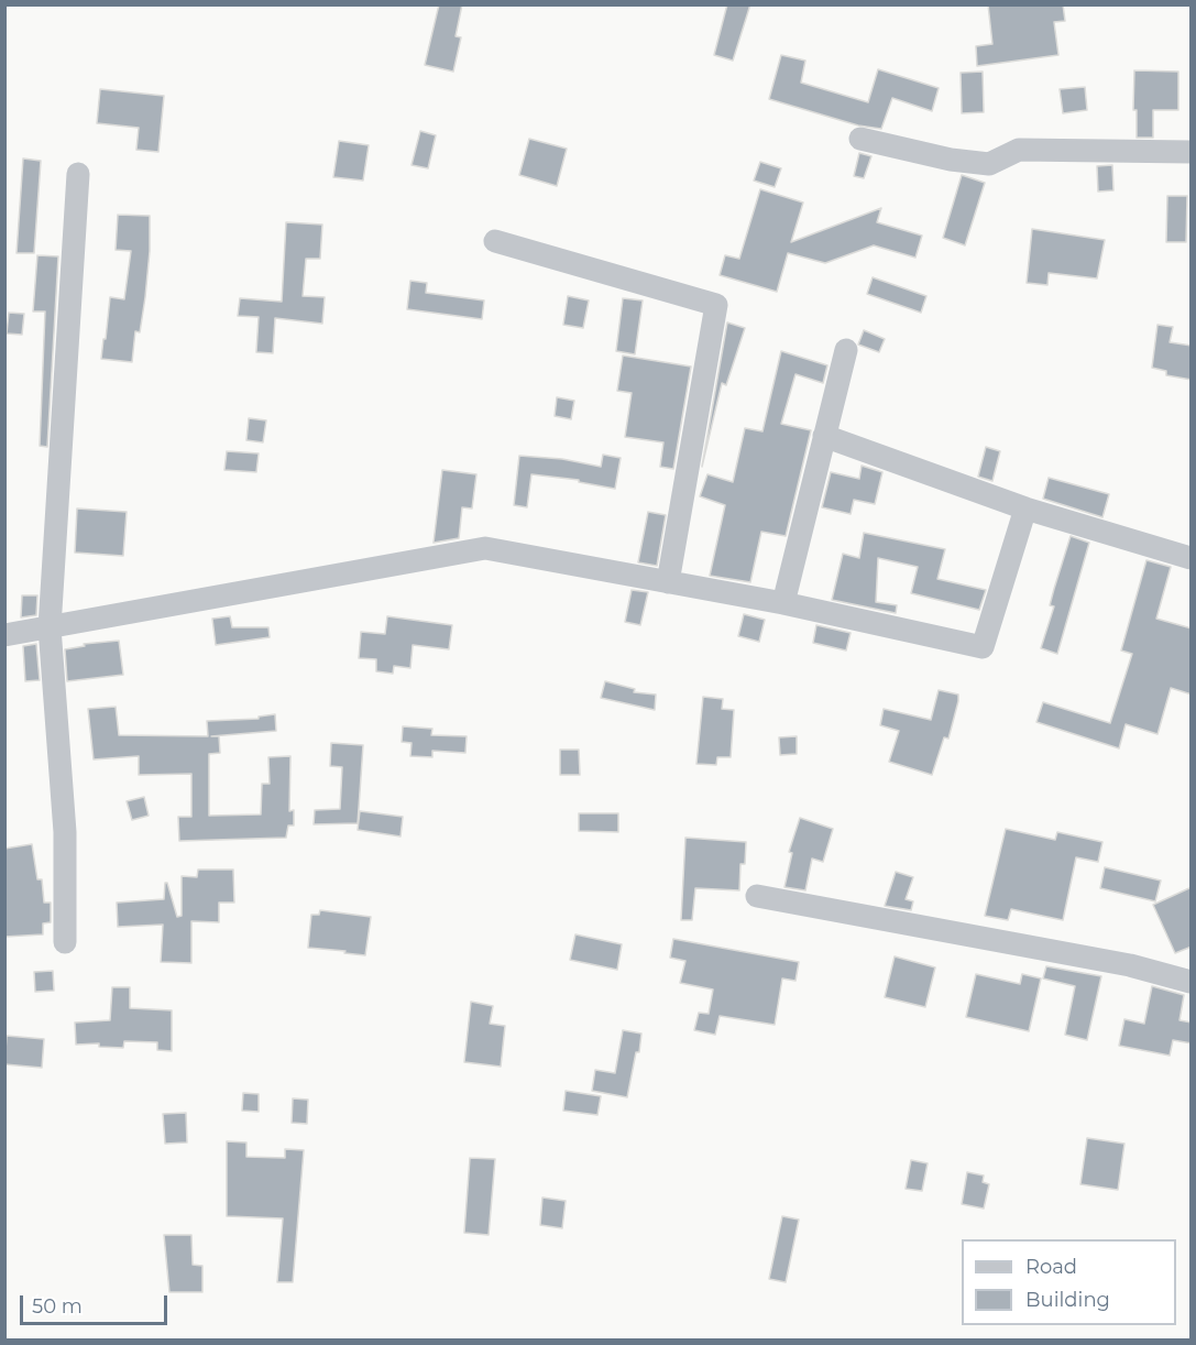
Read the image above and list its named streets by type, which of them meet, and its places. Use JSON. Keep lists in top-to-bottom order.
{
  "legend": ["Road", "Building"],
  "scale_bar": "50 m"
}
